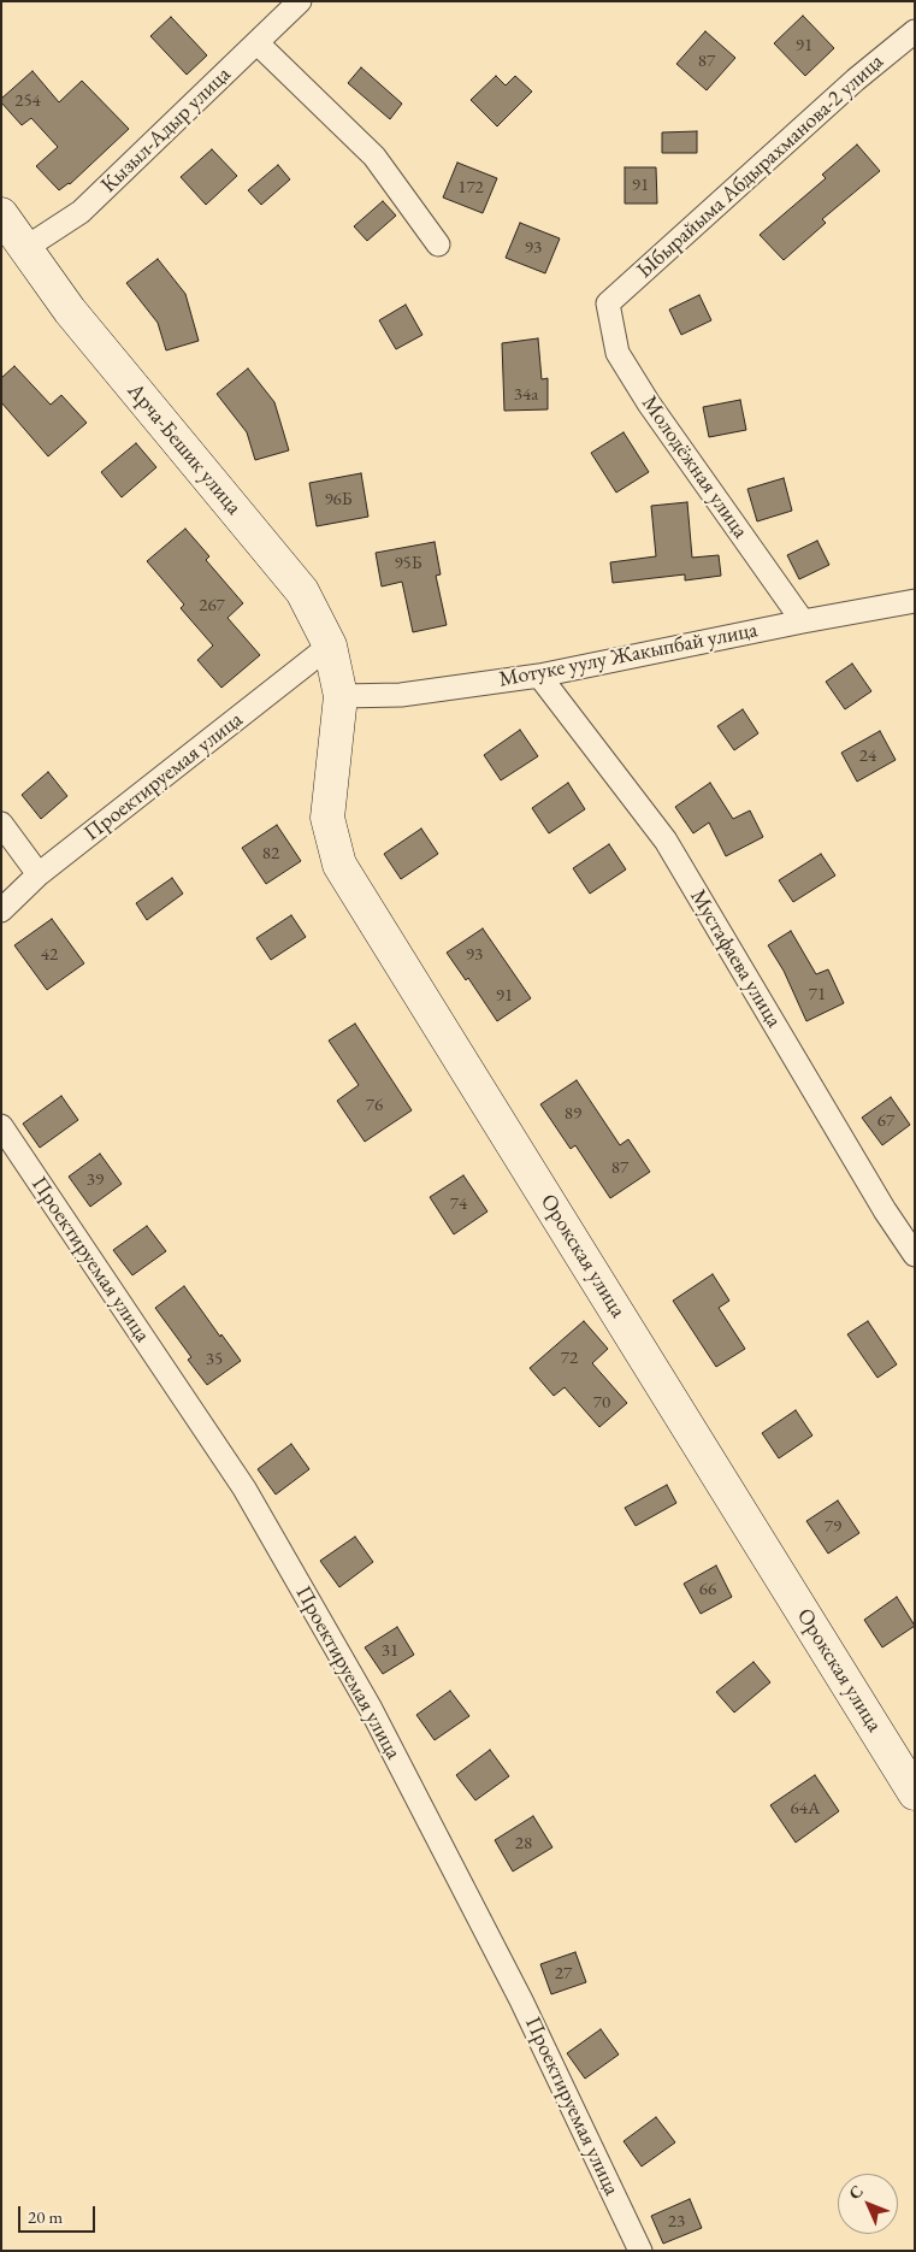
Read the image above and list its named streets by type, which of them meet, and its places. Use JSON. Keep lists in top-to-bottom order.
{
  "streets": {
    "street": [
      "Кызыл-Адыр улица",
      "Ыбырайыма Абдырахманова-2 улица",
      "Арча-Бешик улица",
      "Молодёжная улица",
      "Мотуке уулу Жакыпбай улица",
      "Проектируемая улица",
      "Мустафаева улица",
      "Орокская улица"
    ]
  },
  "crossings": [
    ["Кызыл-Адыр улица", "Арча-Бешик улица"],
    ["Ыбырайыма Абдырахманова-2 улица", "Молодёжная улица"],
    ["Арча-Бешик улица", "Мотуке уулу Жакыпбай улица"],
    ["Арча-Бешик улица", "Проектируемая улица"],
    ["Арча-Бешик улица", "Орокская улица"],
    ["Молодёжная улица", "Мотуке уулу Жакыпбай улица"],
    ["Мотуке уулу Жакыпбай улица", "Мустафаева улица"],
    ["Мотуке уулу Жакыпбай улица", "Орокская улица"]
  ],
  "house_numbers": [
    "91",
    "87",
    "254",
    "91",
    "172",
    "93",
    "34а",
    "96Б",
    "95Б",
    "267",
    "24",
    "82",
    "42",
    "93",
    "71",
    "91",
    "76",
    "89",
    "67",
    "87",
    "39",
    "74",
    "72",
    "35",
    "70",
    "79",
    "66",
    "31",
    "64А",
    "28",
    "27",
    "23"
  ],
  "scale_bar": "20 m",
  "north": "top left"
}
